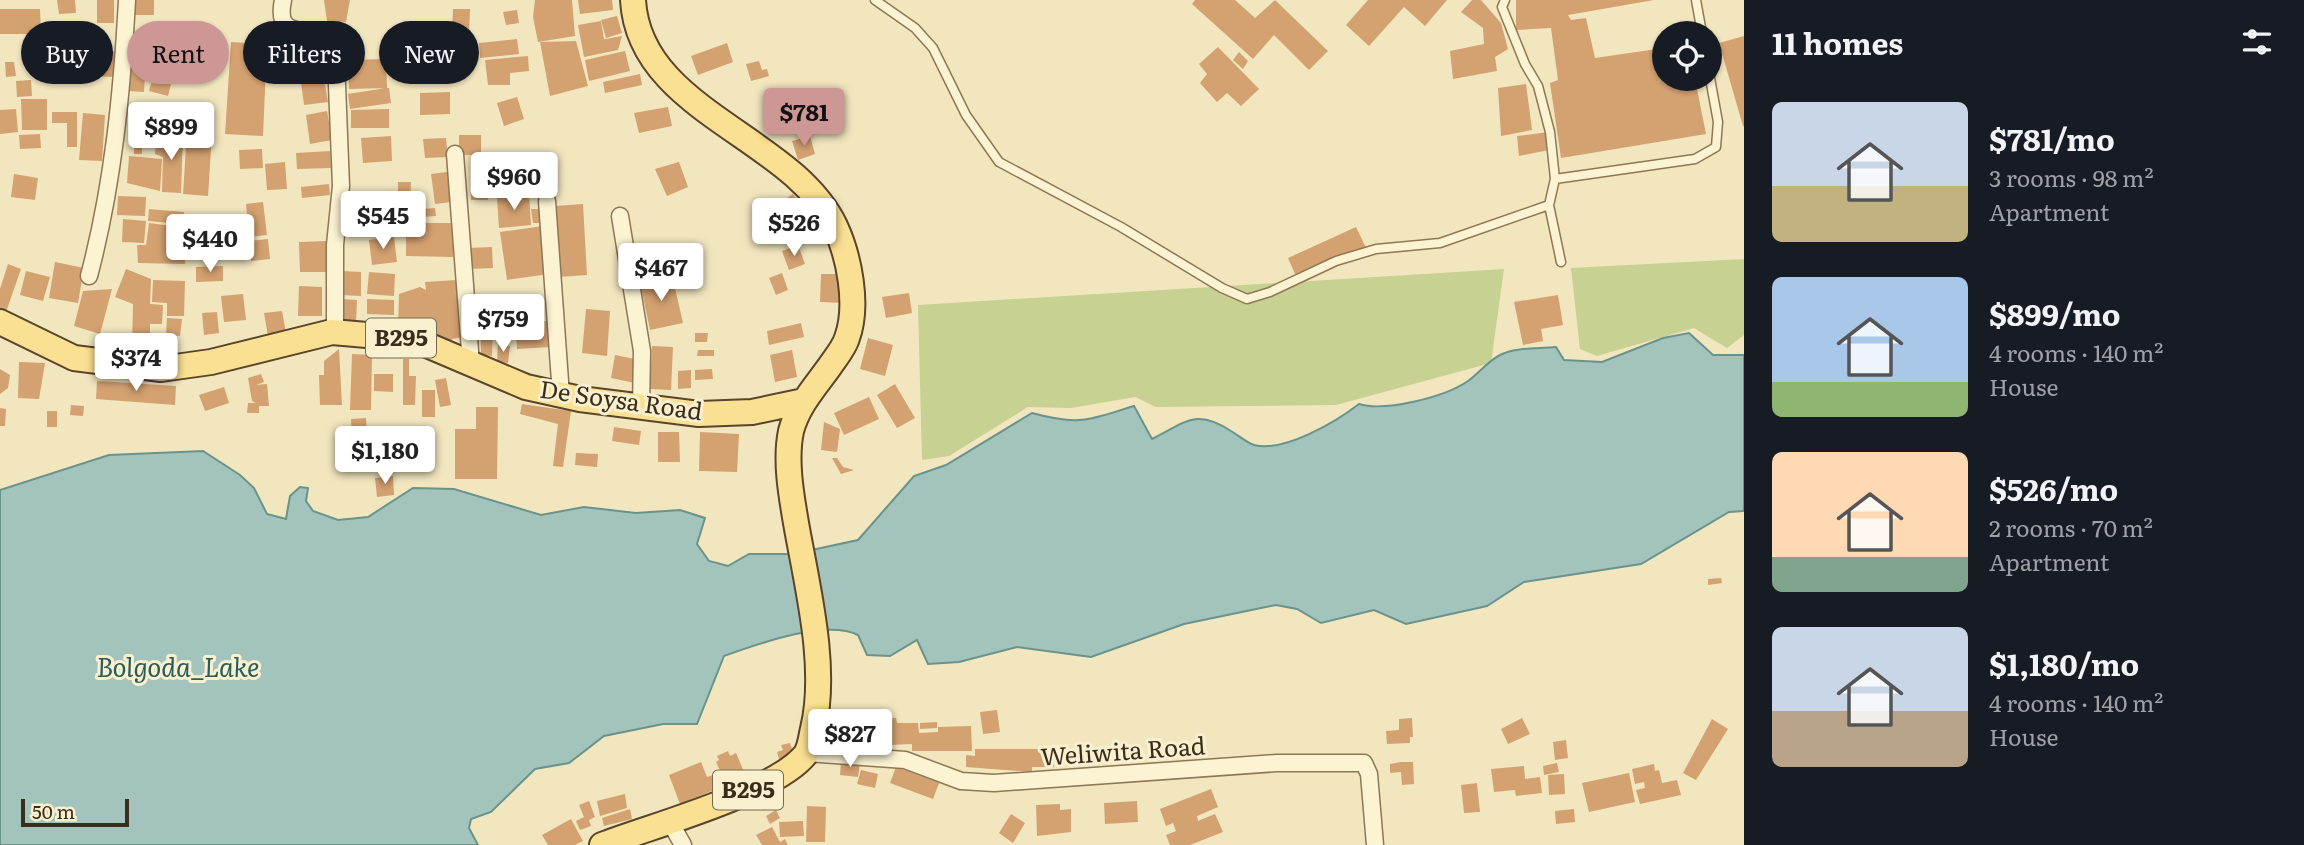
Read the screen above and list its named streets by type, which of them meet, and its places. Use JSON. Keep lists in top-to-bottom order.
{
  "streets": {
    "main road": ["B295", "De Soysa Road"],
    "street": ["Weliwita Road"]
  },
  "crossings": [
    ["B295", "De Soysa Road"],
    ["B295", "Weliwita Road"]
  ],
  "water": ["Bolgoda_Lake"],
  "scale_bar": "50 m",
  "page": {
    "heading": "11 homes",
    "chip": [
      "Buy",
      "Rent",
      "Filters",
      "New"
    ],
    "list": [
      {
        "name": "$781/mo",
        "note": "3 rooms · 98 m² · Apartment"
      },
      {
        "name": "$899/mo",
        "note": "4 rooms · 140 m² · House"
      },
      {
        "name": "$526/mo",
        "note": "2 rooms · 70 m² · Apartment"
      },
      {
        "name": "$1,180/mo",
        "note": "4 rooms · 140 m² · House"
      }
    ],
    "price": [
      "$781",
      "$899",
      "$960",
      "$545",
      "$526",
      "$440",
      "$467",
      "$759",
      "$374",
      "$1,180",
      "$827"
    ],
    "scale": "50 m"
  }
}
